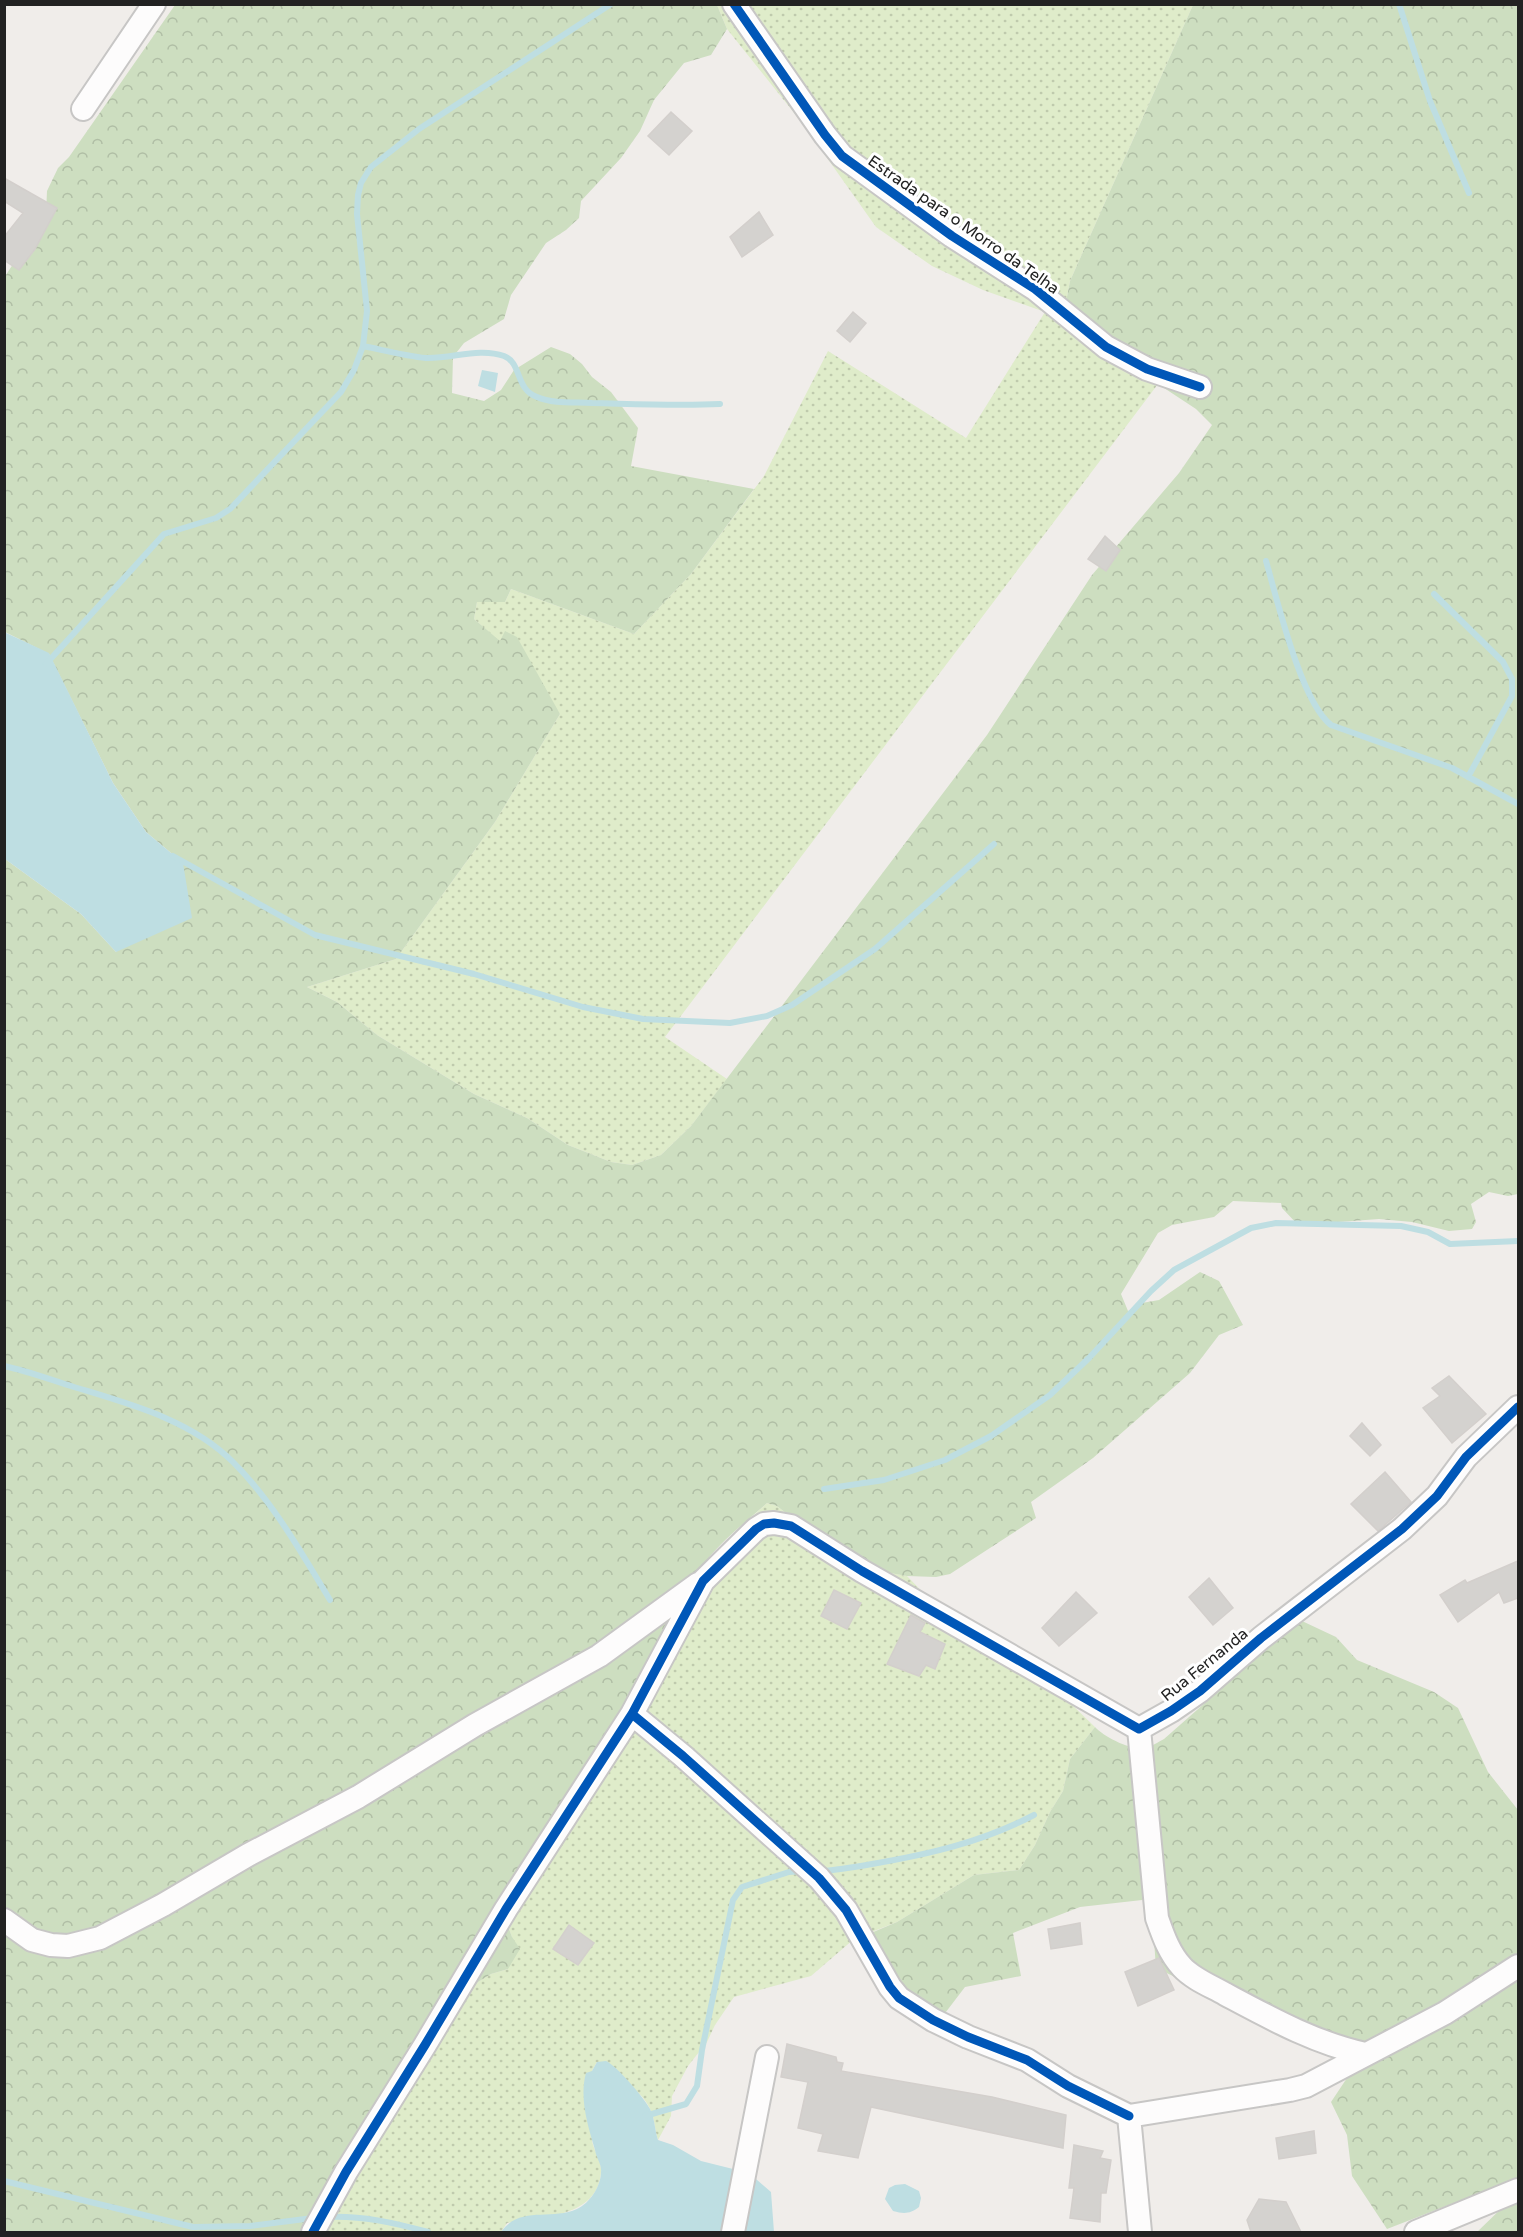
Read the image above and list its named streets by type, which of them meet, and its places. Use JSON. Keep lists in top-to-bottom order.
{
  "streets": {
    "street": ["Estrada para o Morro da Telha", "Rua Fernanda"]
  }
}
